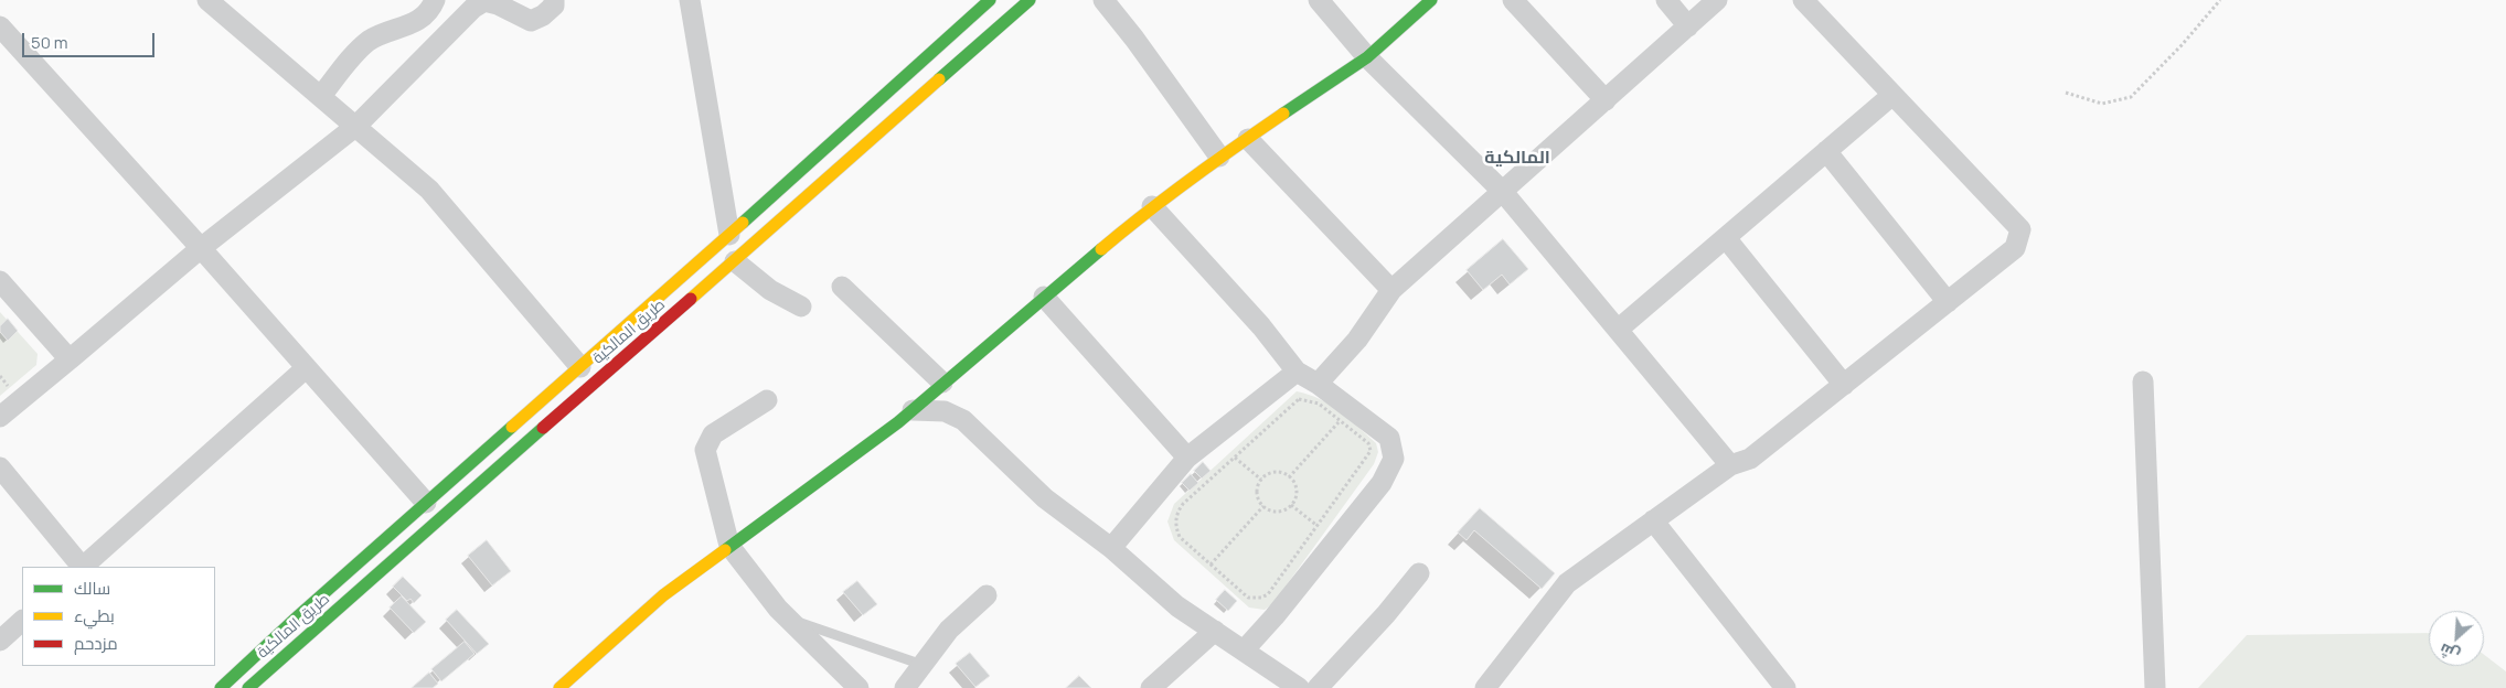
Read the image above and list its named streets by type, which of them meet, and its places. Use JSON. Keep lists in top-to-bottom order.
{
  "streets": {
    "main road": ["طريق المالكية"]
  },
  "districts": ["المالكية"],
  "legend": ["سالك", "بطيء", "مزدحم"],
  "scale_bar": "50 m",
  "north": "bottom left"
}
